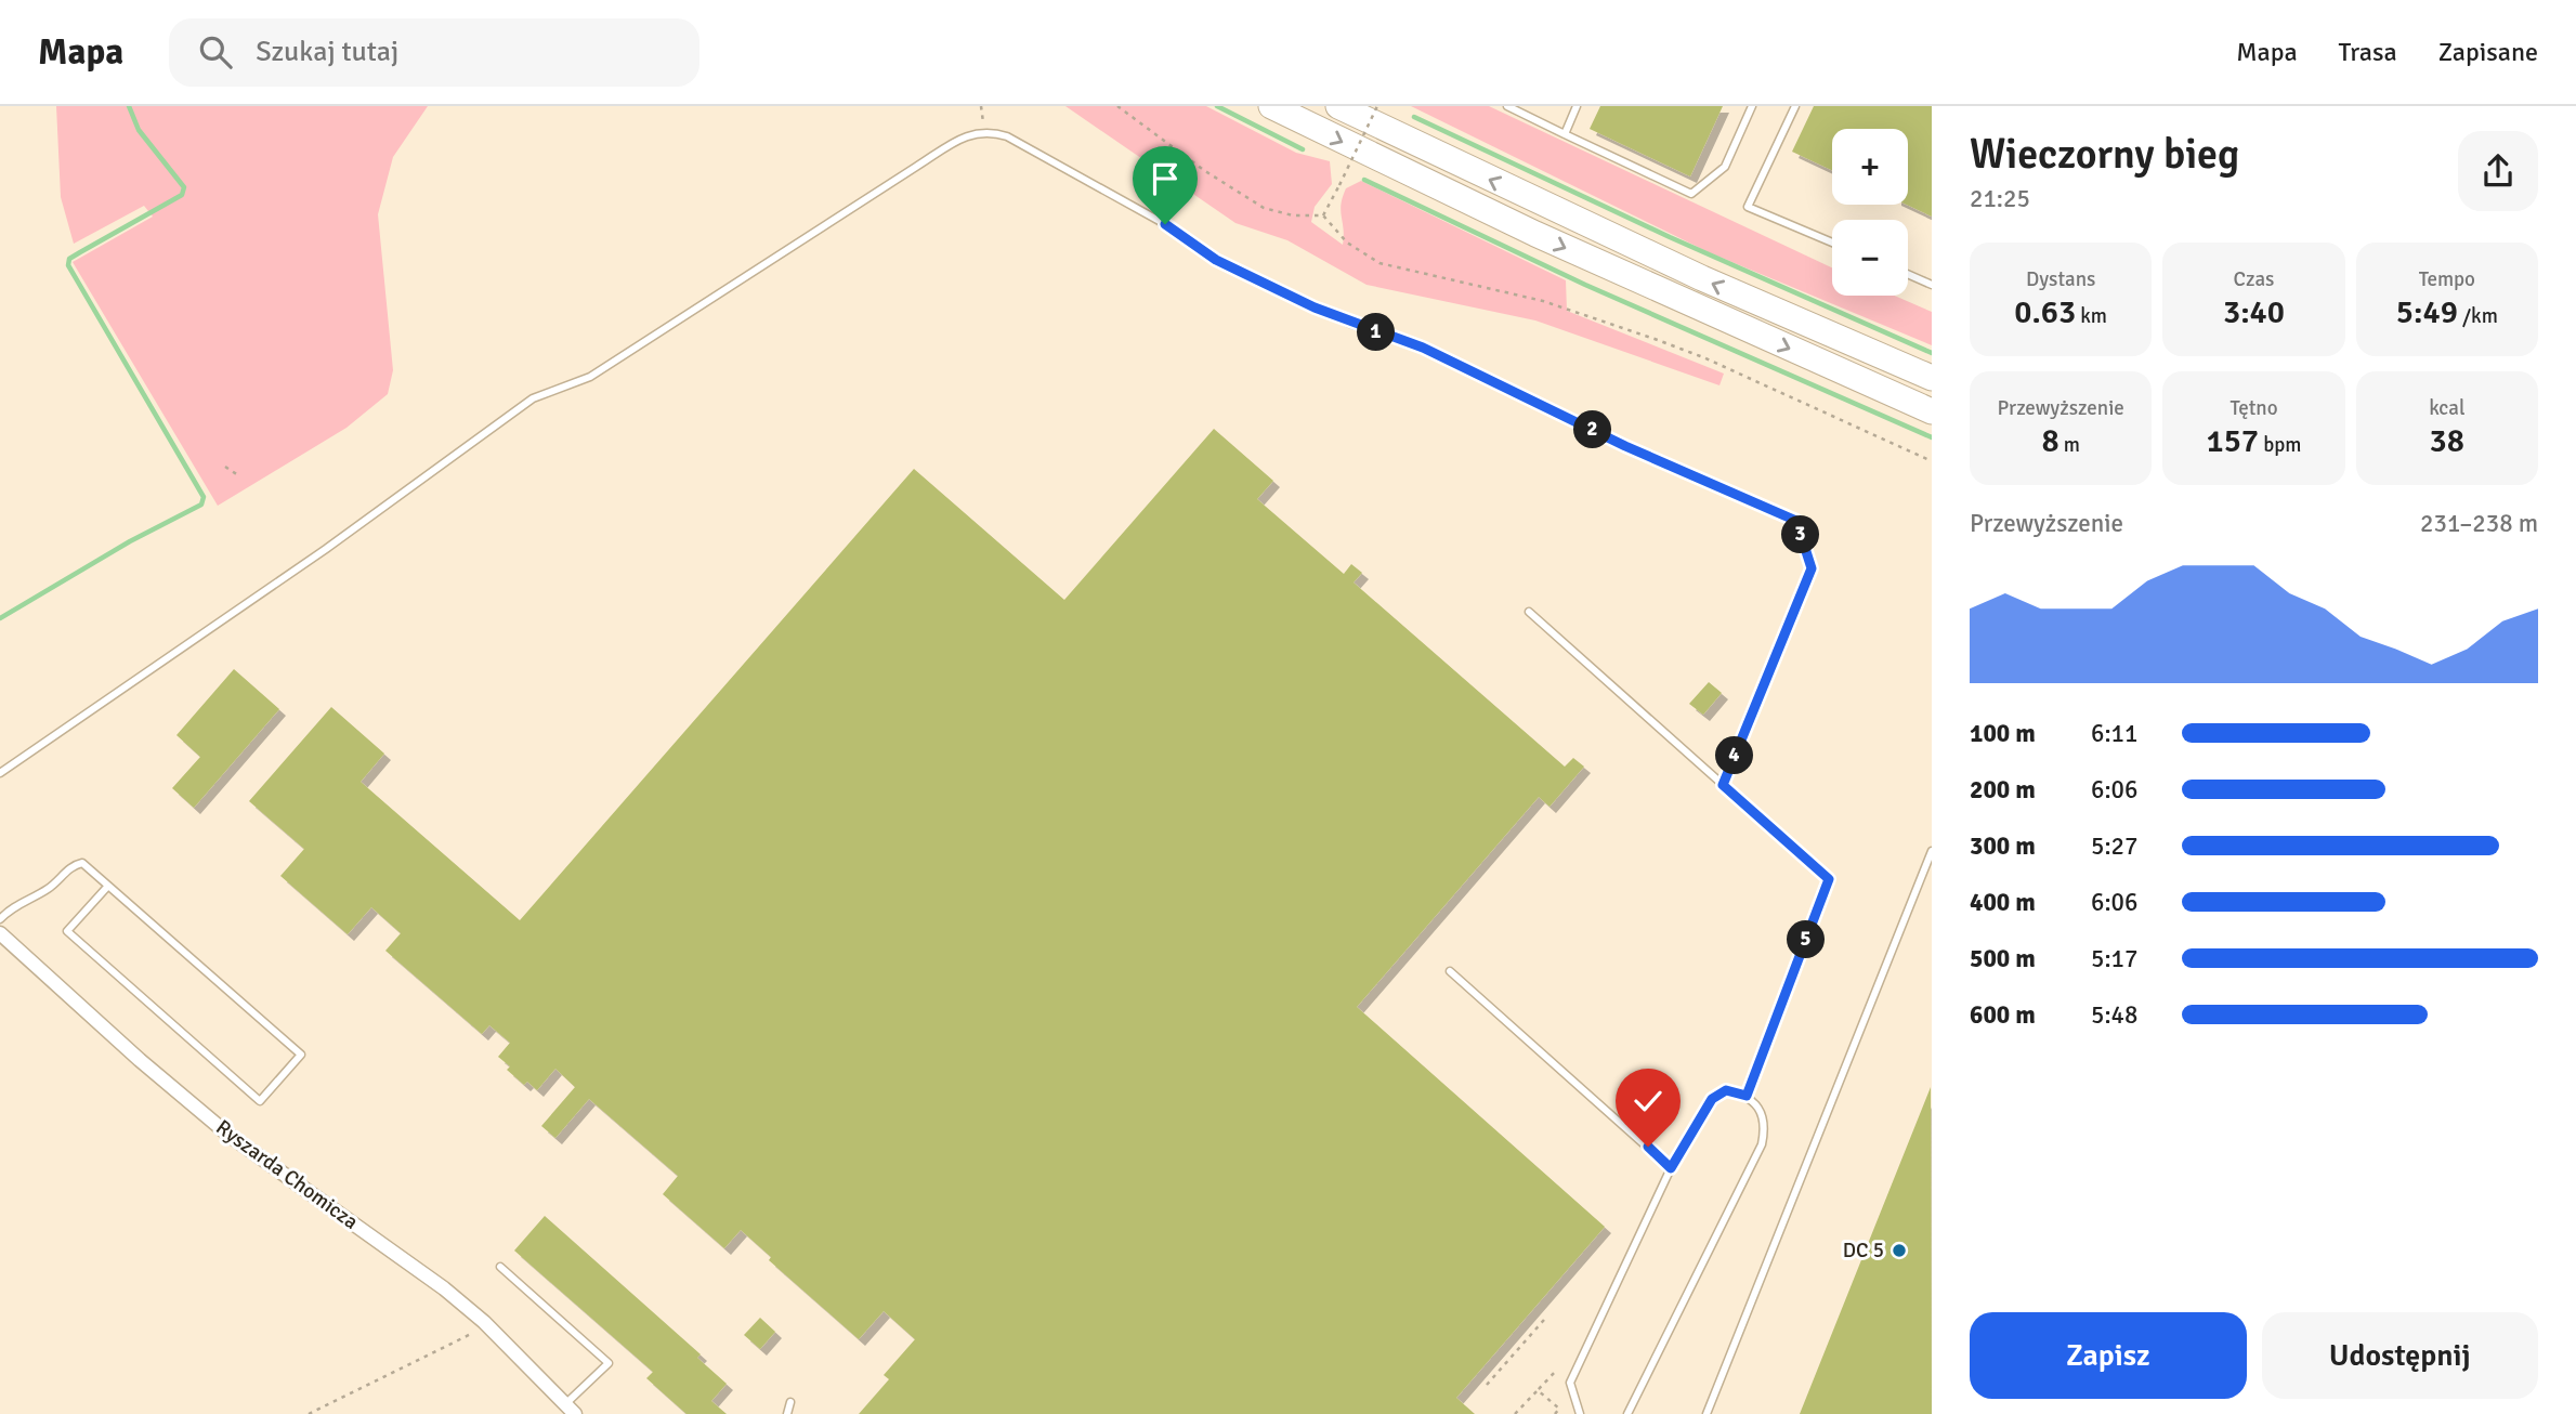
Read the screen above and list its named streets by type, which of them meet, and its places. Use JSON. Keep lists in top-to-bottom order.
{
  "streets": {
    "street": ["Ryszarda Chomicza"]
  },
  "places": ["DC 5"],
  "page": {
    "header": "Mapa",
    "search": "Szukaj tutaj",
    "nav": ["Mapa", "Trasa", "Zapisane"],
    "heading": ["Wieczorny bieg", "21:25"],
    "map_buttons": ["+", "−"],
    "stats": [
      ["Dystans", "0.63 km"],
      ["Czas", "3:40"],
      ["Tempo", "5:49 /km"],
      ["Przewyższenie", "8 m"],
      ["Tętno", "157 bpm"],
      ["kcal", "38"]
    ],
    "pins": [
      "1",
      "2",
      "3",
      "4",
      "5"
    ],
    "chart": ["Przewyższenie", "231–238 m"],
    "list": [
      {
        "name": "100 m",
        "note": "6:11"
      },
      {
        "name": "200 m",
        "note": "6:06"
      },
      {
        "name": "300 m",
        "note": "5:27"
      },
      {
        "name": "400 m",
        "note": "6:06"
      },
      {
        "name": "500 m",
        "note": "5:17"
      },
      {
        "name": "600 m",
        "note": "5:48"
      }
    ],
    "buttons": ["Zapisz", "Udostępnij"]
  }
}
